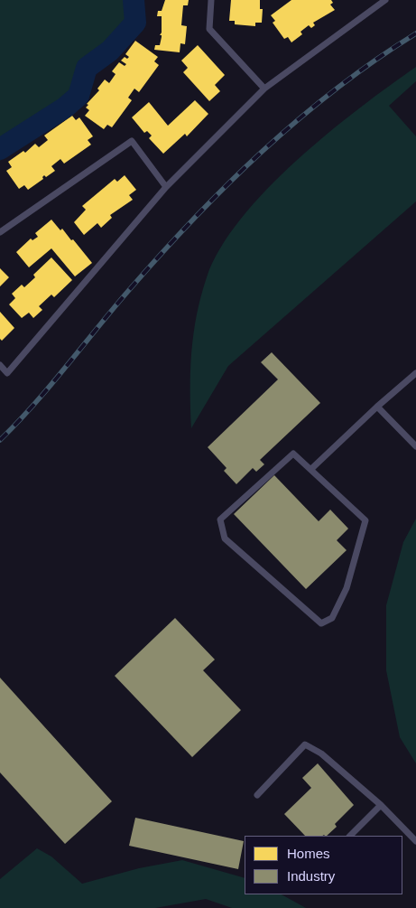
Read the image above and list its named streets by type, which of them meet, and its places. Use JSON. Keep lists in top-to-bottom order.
{
  "legend": ["Homes", "Industry"]
}
